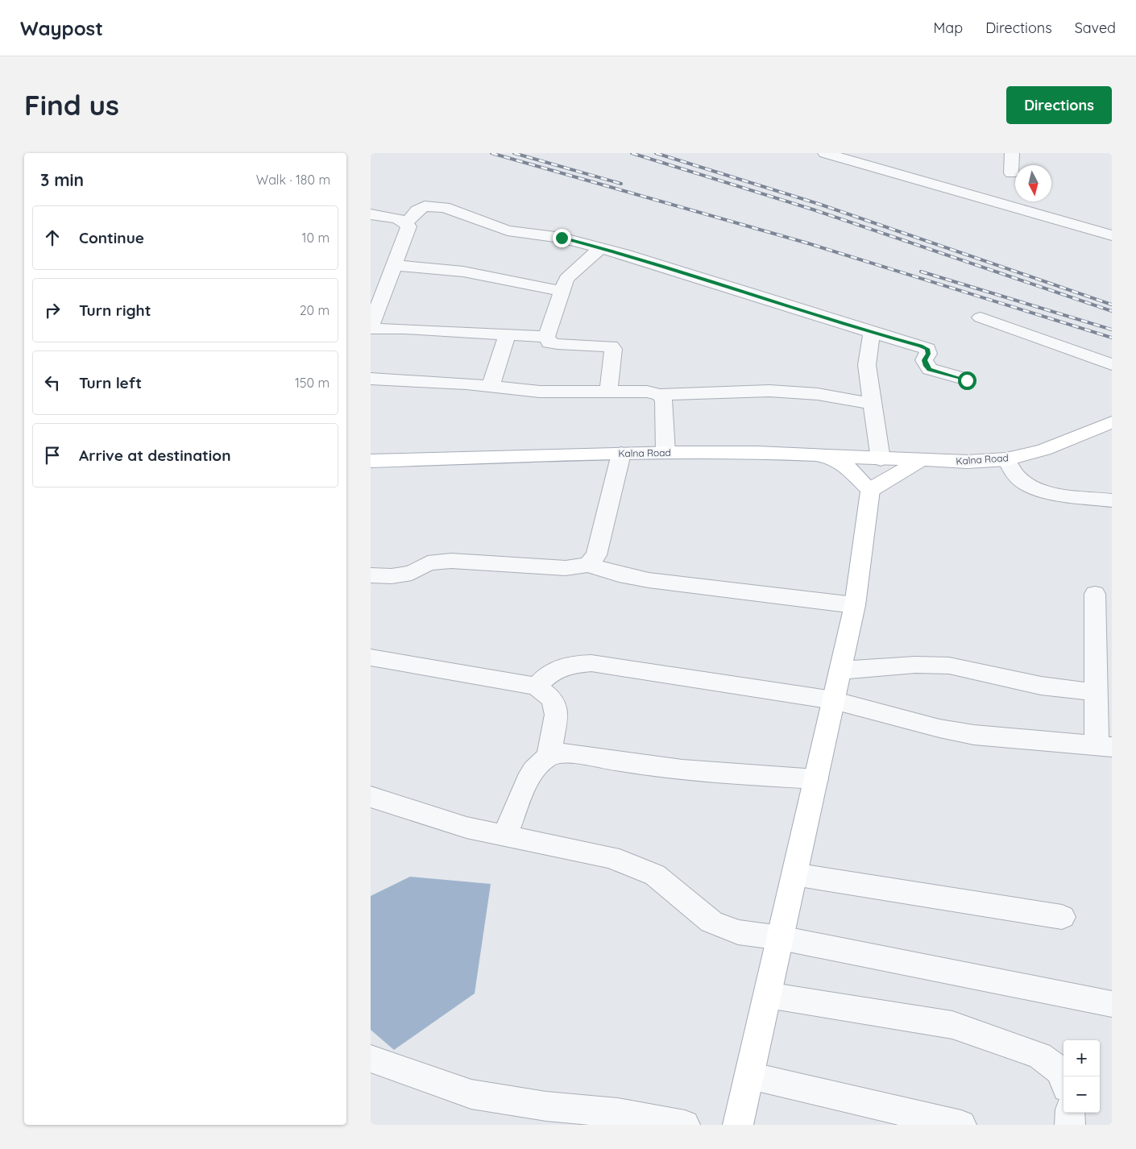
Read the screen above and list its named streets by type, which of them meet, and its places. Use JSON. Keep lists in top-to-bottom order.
{
  "streets": {
    "main road": ["Kalna Road"]
  },
  "north": "bottom",
  "page": {
    "header": "Waypost",
    "nav": ["Map", "Directions", "Saved"],
    "buttons": "Directions",
    "title": "Find us",
    "heading": ["3 min", "Walk · 180 m"],
    "list": [
      ["Continue", "10 m"],
      ["Turn right", "20 m"],
      ["Turn left", "150 m"],
      "Arrive at destination"
    ],
    "map_buttons": ["+", "−"]
  }
}
